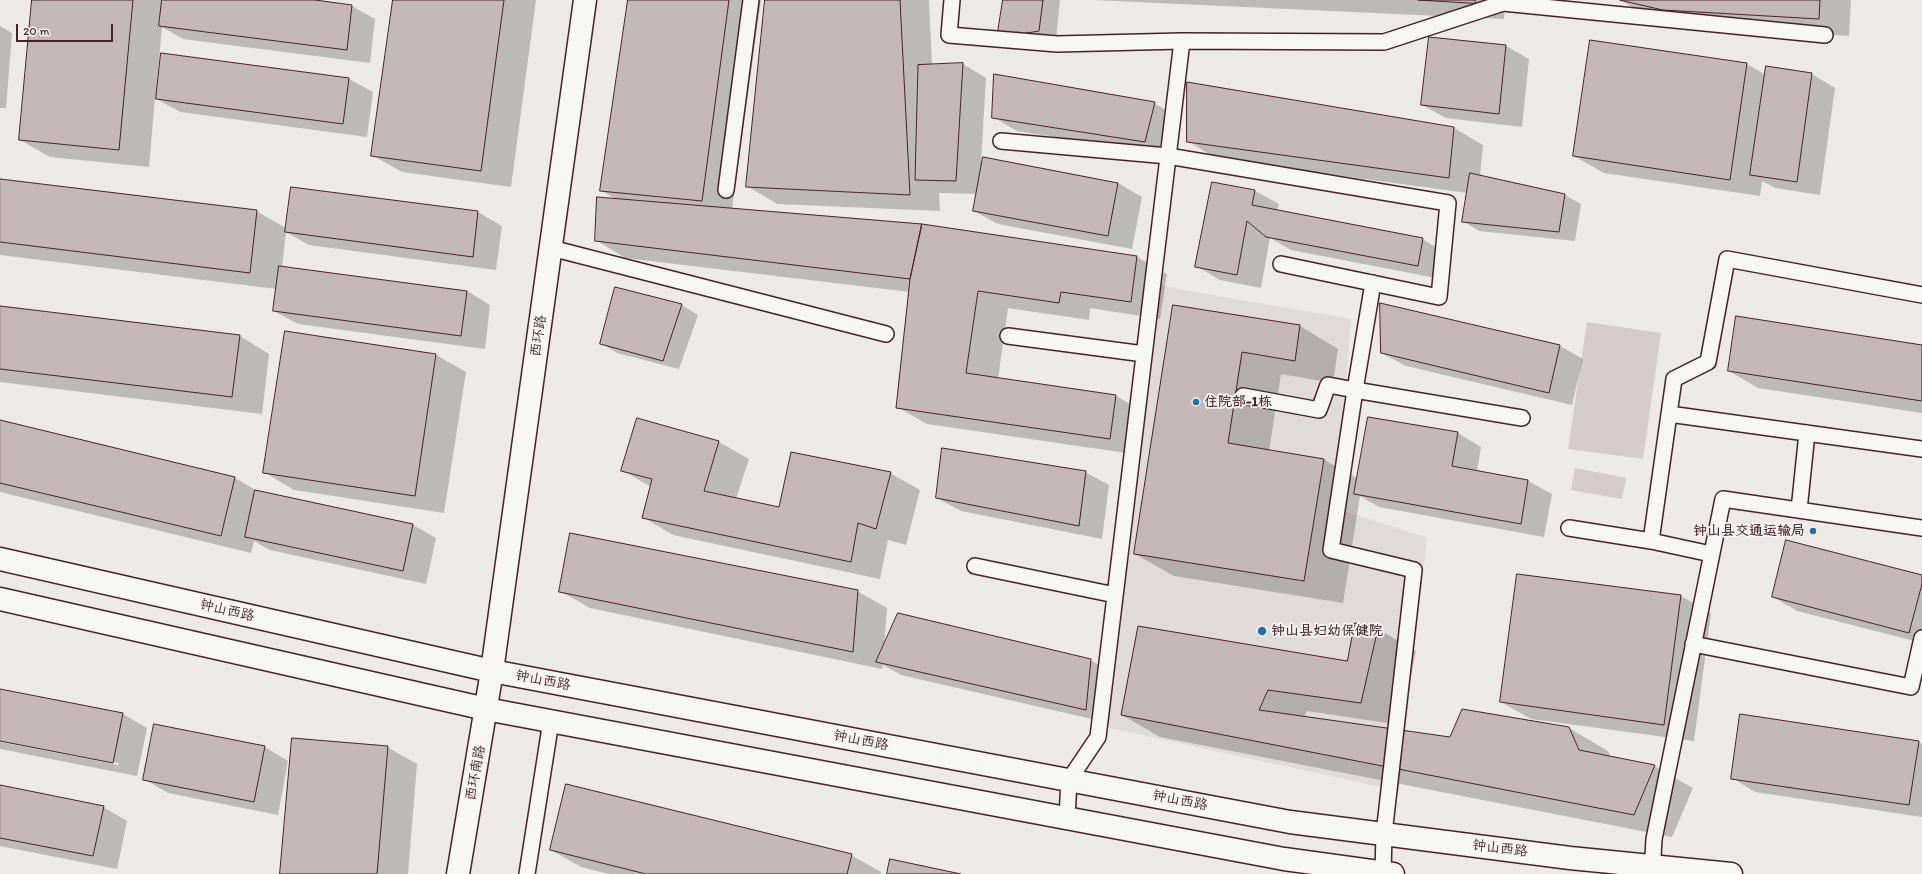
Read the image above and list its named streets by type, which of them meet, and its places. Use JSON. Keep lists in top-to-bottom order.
{
  "streets": {
    "main road": ["西环路", "钟山西路", "西环南路"]
  },
  "crossings": [
    ["西环路", "钟山西路"],
    ["西环路", "西环南路"],
    ["钟山西路", "西环南路"]
  ],
  "places": ["住院部-1栋", "钟山县交通运输局", "钟山县妇幼保健院"],
  "scale_bar": "20 m"
}
